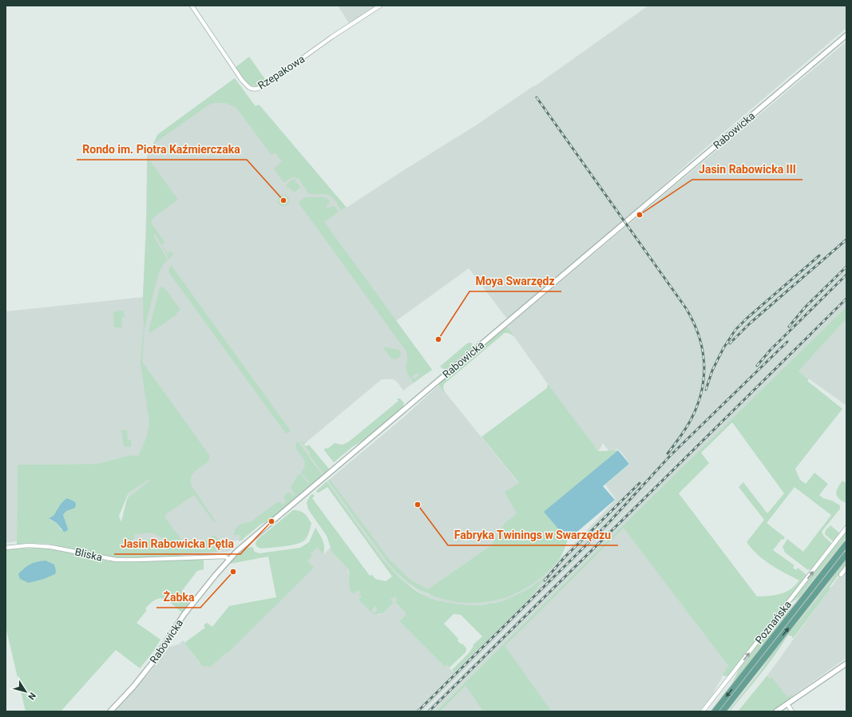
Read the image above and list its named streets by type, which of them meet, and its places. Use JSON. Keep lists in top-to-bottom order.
{
  "streets": {
    "main road": ["Poznańska"],
    "street": ["Rzepakowa", "Rabowicka", "Bliska"]
  },
  "crossings": [
    ["Rabowicka", "Bliska"]
  ],
  "places": [
    "Rondo im. Piotra Kaźmierczaka",
    "Jasin Rabowicka III",
    "Moya Swarzędz",
    "Fabryka Twinings w Swarzędzu",
    "Jasin Rabowicka Pętla",
    "Żabka"
  ],
  "north": "bottom right"
}
